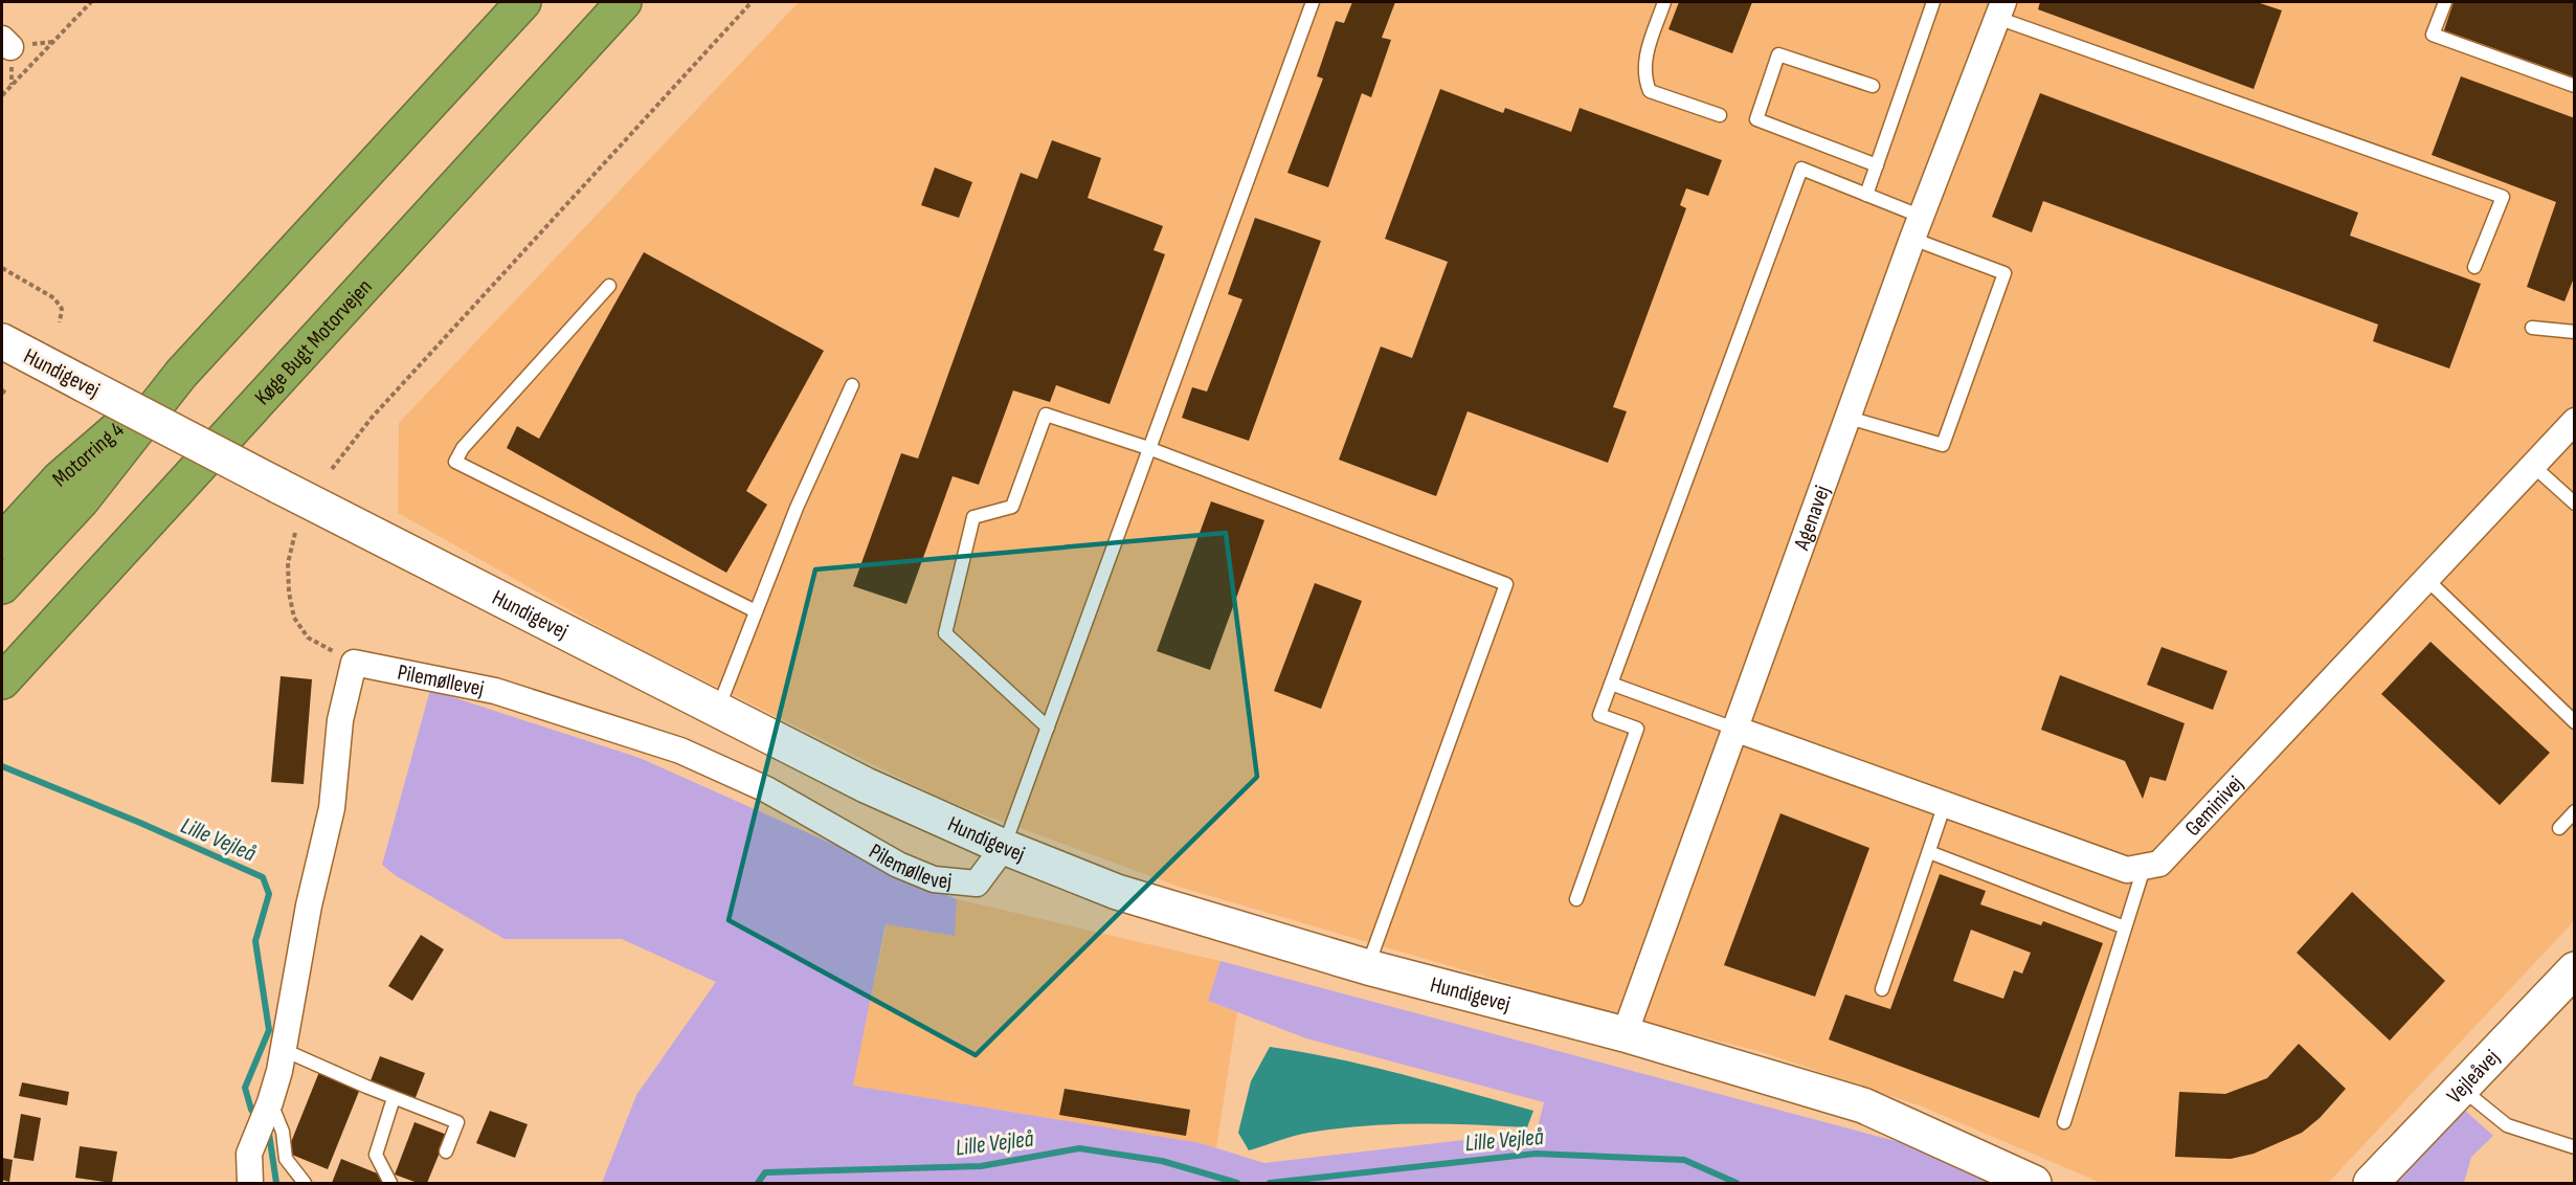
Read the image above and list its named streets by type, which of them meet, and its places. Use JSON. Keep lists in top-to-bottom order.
{
  "streets": {
    "highway": ["Køge Bugt Motorvejen", "Motorring 4"],
    "street": [
      "Hundigevej",
      "Agenavej",
      "Pilemøllevej",
      "Geminivej",
      "Vejleåvej"
    ]
  },
  "crossings": [
    ["Hundigevej", "Agenavej"],
    ["Hundigevej", "Pilemøllevej"]
  ],
  "water": ["Lille Vejleå"]
}
